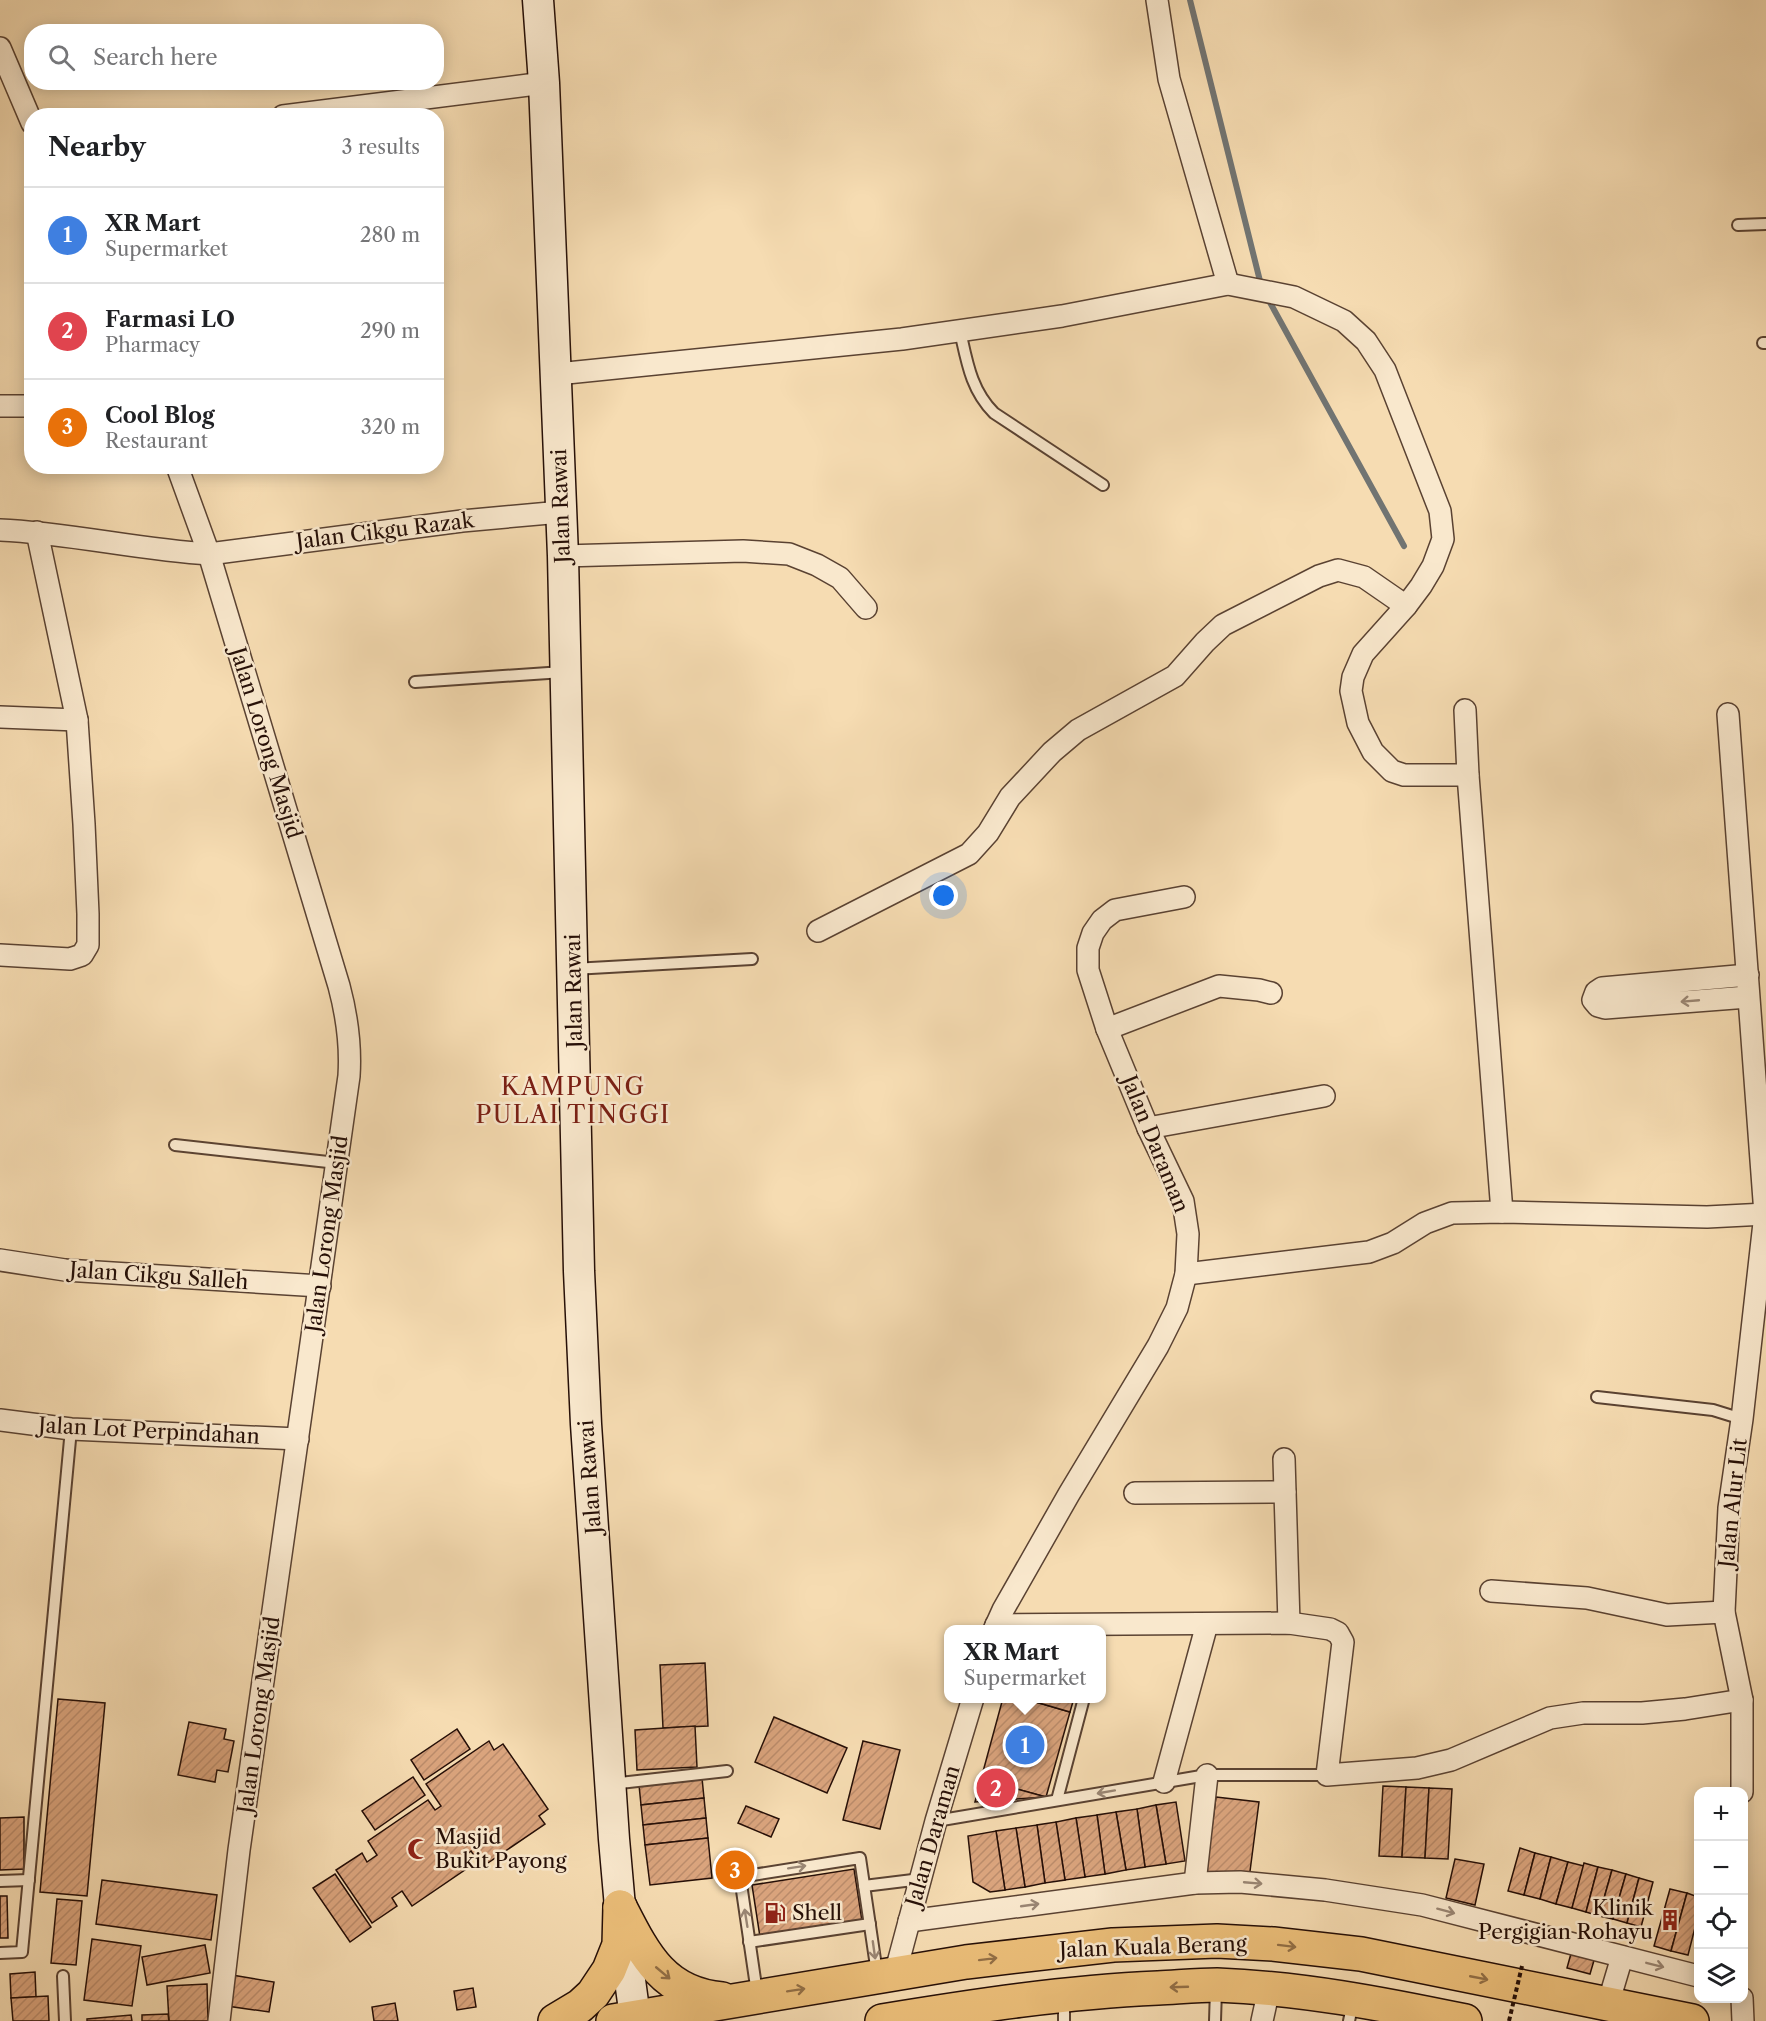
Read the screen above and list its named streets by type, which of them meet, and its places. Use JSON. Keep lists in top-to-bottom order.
{
  "streets": {
    "highway": ["Jalan Kuala Berang"],
    "main road": ["Jalan Rawai"],
    "street": [
      "Jalan Cikgu Razak",
      "Jalan Lorong Masjid",
      "Jalan Daraman",
      "Jalan Cikgu Salleh",
      "Jalan Lot Perpindahan",
      "Jalan Alur Lit"
    ]
  },
  "crossings": [
    ["Jalan Rawai", "Jalan Cikgu Razak"],
    ["Jalan Rawai", "Jalan Kuala Berang"],
    ["Jalan Cikgu Razak", "Jalan Lorong Masjid"],
    ["Jalan Lorong Masjid", "Jalan Cikgu Salleh"],
    ["Jalan Lorong Masjid", "Jalan Lot Perpindahan"],
    ["Jalan Daraman", "Jalan Kuala Berang"]
  ],
  "districts": ["KAMPUNG PULAI TINGGI"],
  "places": {
    "mosque": ["Masjid Bukit Payong"],
    "fuel station": ["Shell"],
    "building": ["Klinik Pergigian Rohayu"]
  },
  "page": {
    "search": "Search here",
    "heading": ["Nearby", "3 results"],
    "list": [
      {
        "mark": "1",
        "name": "XR Mart",
        "note": "Supermarket",
        "value": "280 m"
      },
      {
        "mark": "2",
        "name": "Farmasi LO",
        "note": "Pharmacy",
        "value": "290 m"
      },
      {
        "mark": "3",
        "name": "Cool Blog",
        "note": "Restaurant",
        "value": "320 m"
      }
    ],
    "popup": ["XR Mart", "Supermarket"],
    "pins": ["1", "2", "3"],
    "map_buttons": ["+", "−"]
  }
}
